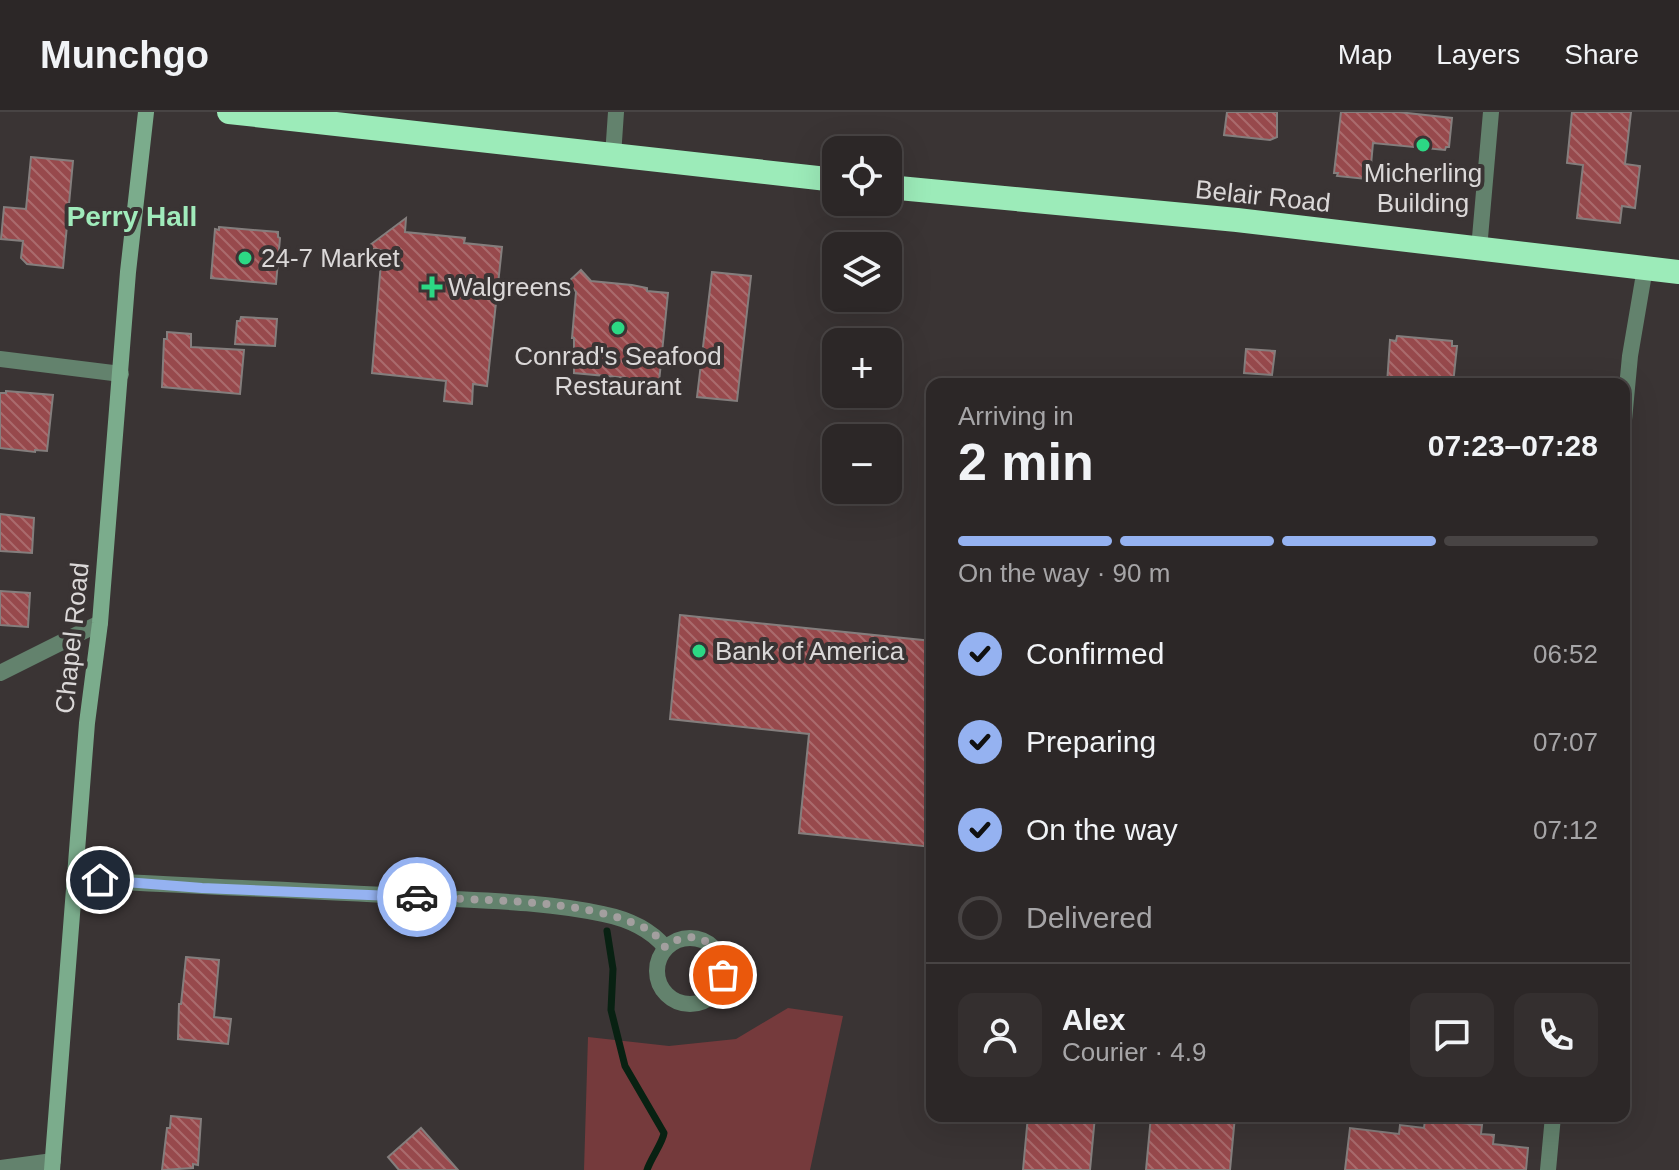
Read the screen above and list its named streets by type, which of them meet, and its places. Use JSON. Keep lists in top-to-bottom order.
{
  "streets": {
    "highway": ["Belair Road"],
    "street": ["Chapel Road"]
  },
  "districts": ["Perry Hall"],
  "places": {
    "other": [
      "Micherling Building",
      "24-7 Market",
      "Conrad's Seafood Restaurant",
      "Bank of America"
    ],
    "health": ["Walgreens"]
  },
  "page": {
    "header": "Munchgo",
    "nav": ["Map", "Layers", "Share"],
    "map_buttons": ["+", "−"],
    "heading": ["2 min", "Arriving in", "07:23–07:28"],
    "panel": ["Alex", "Courier · 4.9"],
    "bar": "On the way · 90 m",
    "list": [
      ["Confirmed", "06:52"],
      ["Preparing", "07:07"],
      ["On the way", "07:12"],
      "Delivered"
    ]
  }
}
